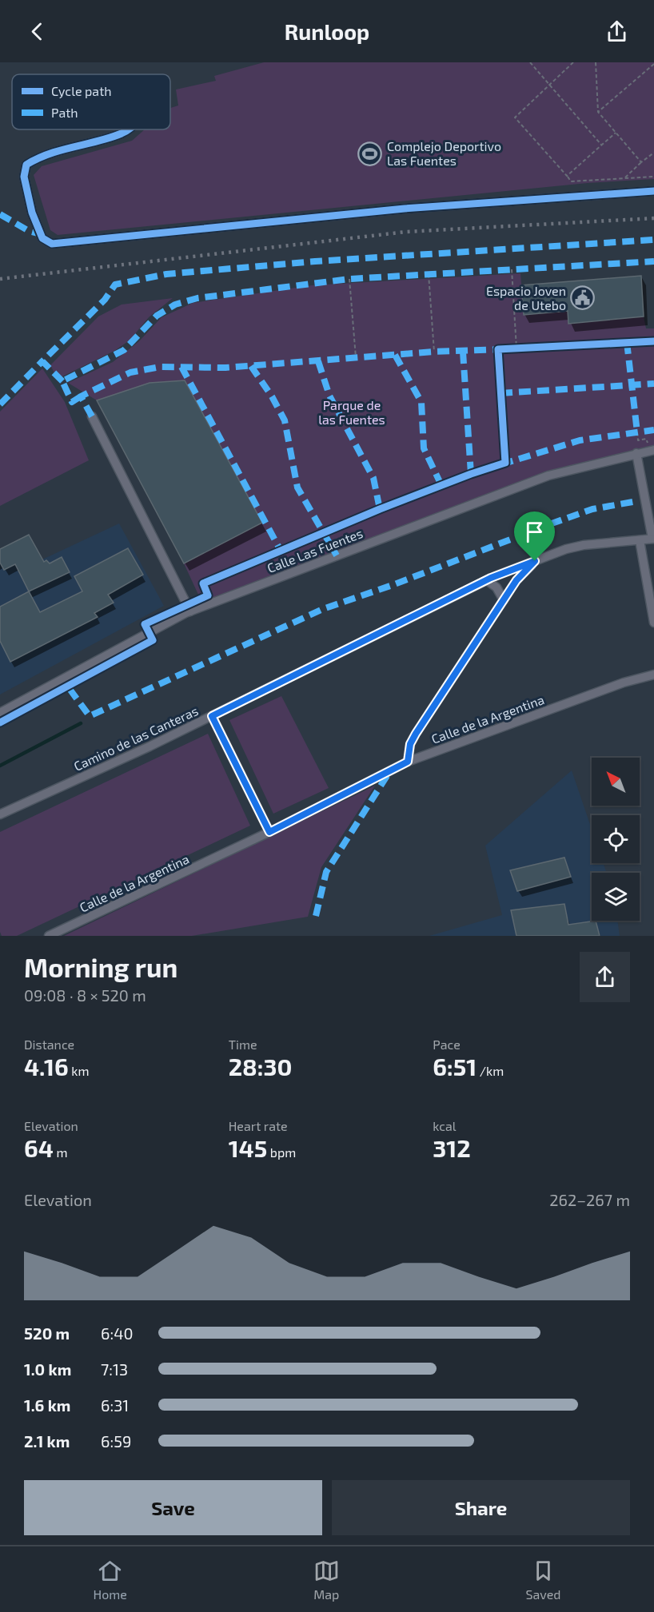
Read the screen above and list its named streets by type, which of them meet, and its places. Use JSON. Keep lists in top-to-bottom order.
{
  "streets": {
    "street": ["Calle Las Fuentes", "Calle de la Argentina", "Camino de las Canteras"]
  },
  "parks": ["Parque de las Fuentes"],
  "places": {
    "sports": ["Complejo Deportivo Las Fuentes"],
    "public building": ["Espacio Joven de Utebo"]
  },
  "legend": ["Cycle path", "Path"],
  "north": "top left",
  "page": {
    "header": "Runloop",
    "heading": ["Morning run", "09:08 · 8 × 520 m"],
    "stats": [
      ["Distance", "4.16 km"],
      ["Time", "28:30"],
      ["Pace", "6:51 /km"],
      ["Elevation", "64 m"],
      ["Heart rate", "145 bpm"],
      ["kcal", "312"]
    ],
    "chart": ["Elevation", "262–267 m"],
    "list": [
      {
        "name": "520 m",
        "note": "6:40"
      },
      {
        "name": "1.0 km",
        "note": "7:13"
      },
      {
        "name": "1.6 km",
        "note": "6:31"
      },
      {
        "name": "2.1 km",
        "note": "6:59"
      }
    ],
    "buttons": ["Save", "Share"],
    "tabs": ["Home", "Map", "Saved"]
  }
}
